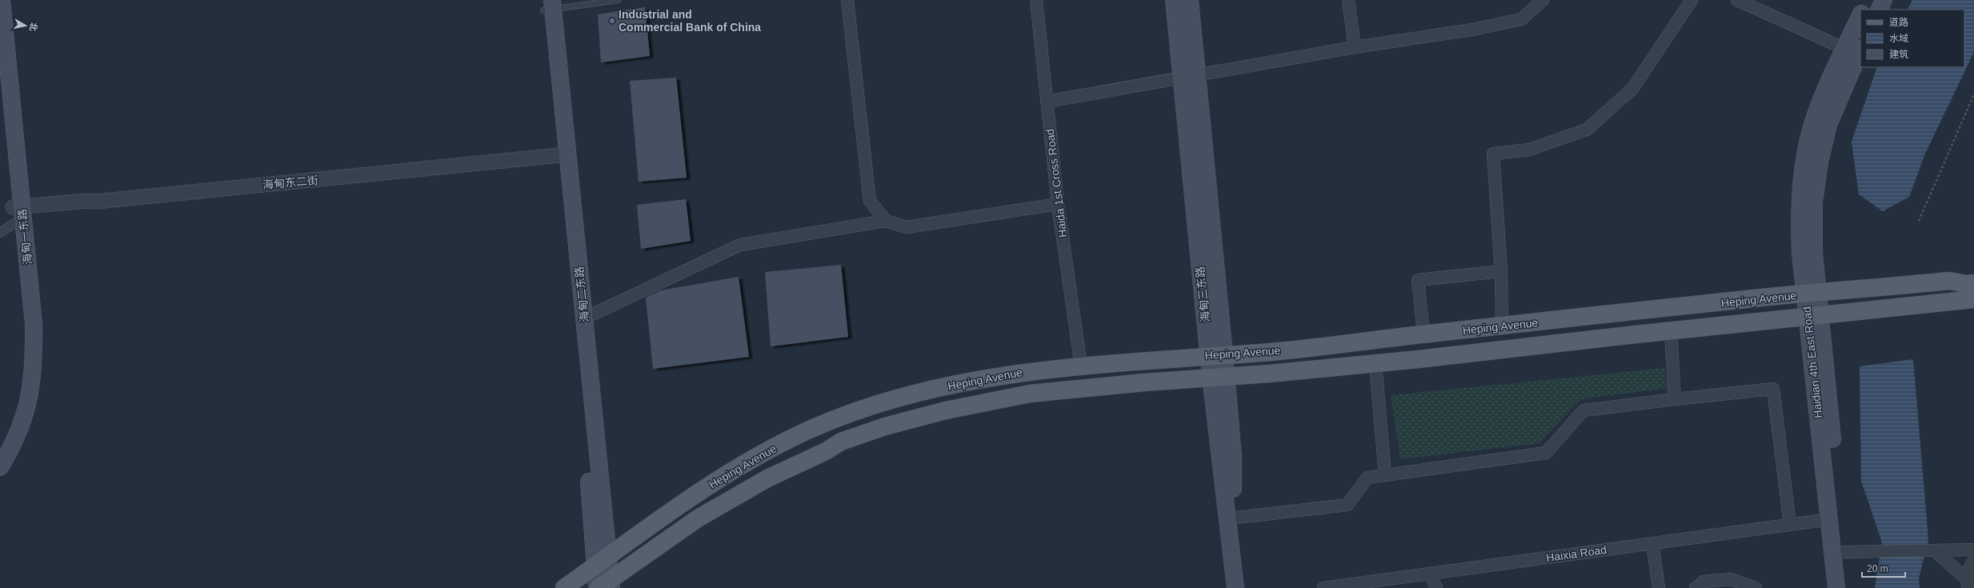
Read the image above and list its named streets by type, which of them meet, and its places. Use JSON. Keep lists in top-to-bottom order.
{
  "streets": {
    "main road": [
      "海甸一东路",
      "海甸二东路",
      "Heping Avenue",
      "Haidian 4th East Road"
    ],
    "street": ["海甸东二街", "Haida 1st Cross Road", "Haixia Road"]
  },
  "crossings": [
    ["海甸东二街", "海甸一东路"],
    ["海甸东二街", "海甸二东路"],
    ["Haida 1st Cross Road", "Heping Avenue"],
    ["海甸二东路", "Heping Avenue"],
    ["Heping Avenue", "Haidian 4th East Road"],
    ["Haidian 4th East Road", "Haixia Road"]
  ],
  "places": ["Industrial and Commercial Bank of China"],
  "legend": ["道路", "水域", "建筑"],
  "scale_bar": "20 m",
  "north": "right"
}
